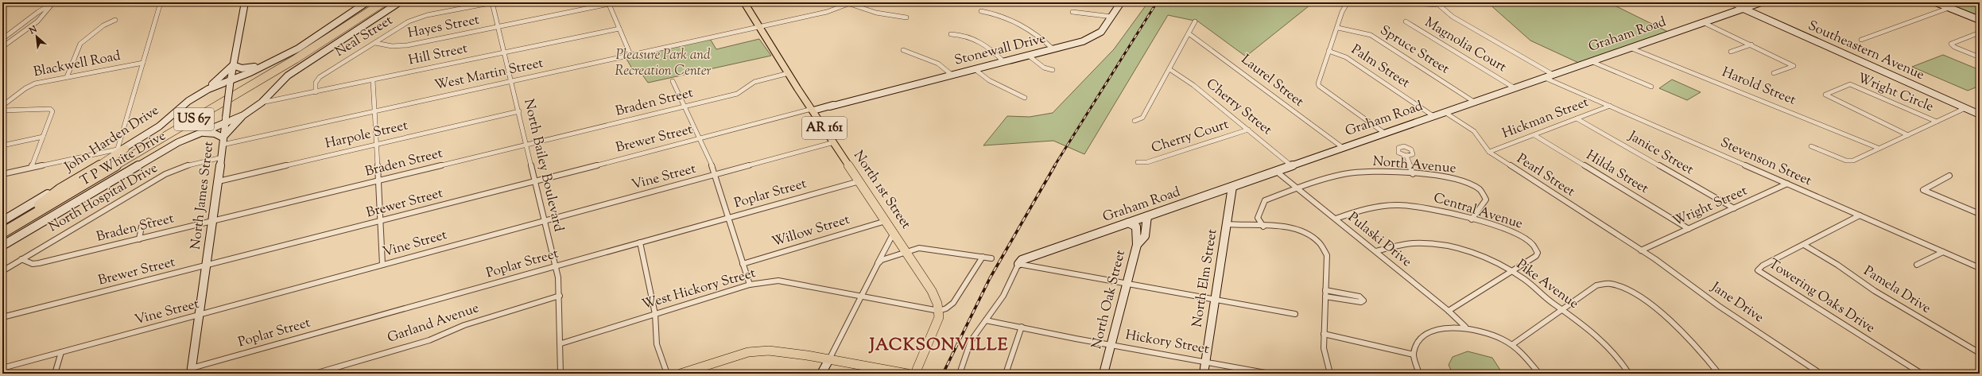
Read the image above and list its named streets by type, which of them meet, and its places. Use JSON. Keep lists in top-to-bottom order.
{
  "streets": {
    "highway": ["US 67"],
    "main road": [
      "Graham Road",
      "Stonewall Drive",
      "Southeastern Avenue",
      "AR 161",
      "John Harden Drive",
      "T P White Drive",
      "North 1st Street",
      "North James Street",
      "North Elm Street",
      "North Oak Street"
    ],
    "street": [
      "Hayes Street",
      "Neal Street",
      "Magnolia Court",
      "Spruce Street",
      "Hill Street",
      "Blackwell Road",
      "Palm Street",
      "West Martin Street",
      "Laurel Street",
      "Harold Street",
      "Wright Circle",
      "Braden Street",
      "Cherry Street",
      "Hickman Street",
      "Harpole Street",
      "Cherry Court",
      "Brewer Street",
      "Janice Street",
      "Stevenson Street",
      "North Bailey Boulevard",
      "North Avenue",
      "Hilda Street",
      "Pearl Street",
      "Vine Street",
      "Poplar Street",
      "North Hospital Drive",
      "Wright Street",
      "Central Avenue",
      "Willow Street",
      "Pulaski Drive",
      "Pike Avenue",
      "West Hickory Street",
      "Pamela Drive",
      "Towering Oaks Drive",
      "Jane Drive",
      "Garland Avenue",
      "Hickory Street"
    ]
  },
  "crossings": [
    ["Hayes Street", "Neal Street"],
    ["Hayes Street", "North Bailey Boulevard"],
    ["Graham Road", "Magnolia Court"],
    ["Graham Road", "Spruce Street"],
    ["Graham Road", "Southeastern Avenue"],
    ["Graham Road", "Palm Street"],
    ["Graham Road", "Laurel Street"],
    ["Graham Road", "Harold Street"],
    ["Graham Road", "Cherry Street"],
    ["Graham Road", "Stevenson Street"],
    ["Graham Road", "Pearl Street"],
    ["Graham Road", "Pulaski Drive"],
    ["Graham Road", "North Elm Street"],
    ["Graham Road", "North Oak Street"],
    ["Neal Street", "Hill Street"],
    ["Neal Street", "North Bailey Boulevard"],
    ["Stonewall Drive", "Brewer Street"],
    ["Stonewall Drive", "North 1st Street"],
    ["Hill Street", "T P White Drive"],
    ["Hill Street", "North Bailey Boulevard"],
    ["West Martin Street", "North Bailey Boulevard"],
    ["West Martin Street", "North 1st Street"],
    ["West Martin Street", "North James Street"],
    ["Braden Street", "North Bailey Boulevard"],
    ["Braden Street", "North 1st Street"],
    ["Braden Street", "North James Street"],
    ["Braden Street", "North Hospital Drive"],
    ["Cherry Street", "Cherry Court"],
    ["Hickman Street", "Janice Street"],
    ["Hickman Street", "Stevenson Street"],
    ["Hickman Street", "Hilda Street"],
    ["Hickman Street", "Pearl Street"],
    ["Harpole Street", "North Bailey Boulevard"],
    ["Harpole Street", "North James Street"],
    ["John Harden Drive", "North James Street"],
    ["Brewer Street", "North Bailey Boulevard"],
    ["Brewer Street", "North 1st Street"],
    ["Brewer Street", "North James Street"],
    ["Janice Street", "Wright Street"],
    ["T P White Drive", "North James Street"],
    ["Stevenson Street", "Wright Street"],
    ["Stevenson Street", "Towering Oaks Drive"],
    ["North Bailey Boulevard", "Vine Street"],
    ["North Bailey Boulevard", "Poplar Street"],
    ["North Bailey Boulevard", "West Hickory Street"],
    ["North Bailey Boulevard", "Garland Avenue"],
    ["North Avenue", "Central Avenue"],
    ["North Avenue", "Pulaski Drive"],
    ["Hilda Street", "Wright Street"],
    ["Pearl Street", "Wright Street"],
    ["Pearl Street", "Jane Drive"],
    ["Vine Street", "North 1st Street"],
    ["Vine Street", "North James Street"],
    ["North 1st Street", "Poplar Street"],
    ["North 1st Street", "Willow Street"],
    ["North 1st Street", "West Hickory Street"],
    ["Poplar Street", "North James Street"],
    ["North James Street", "North Hospital Drive"],
    ["Wright Street", "Jane Drive"],
    ["Central Avenue", "Pulaski Drive"],
    ["Central Avenue", "Pike Avenue"],
    ["Pulaski Drive", "Pike Avenue"],
    ["North Elm Street", "Hickory Street"],
    ["Pamela Drive", "Towering Oaks Drive"],
    ["North Oak Street", "Hickory Street"]
  ],
  "districts": ["JACKSONVILLE"],
  "parks": ["Pleasure Park and Recreation Center"],
  "north": "top left"
}
